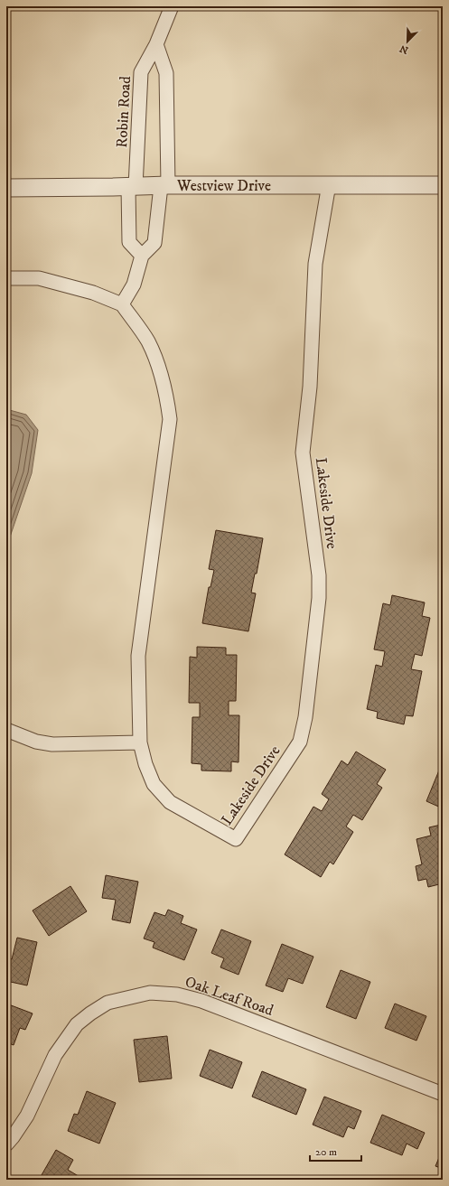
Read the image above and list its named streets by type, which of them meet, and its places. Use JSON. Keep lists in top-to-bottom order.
{
  "streets": {
    "street": [
      "Robin Road",
      "Westview Drive",
      "Lakeside Drive",
      "Oak Leaf Road"
    ]
  },
  "crossings": [
    ["Robin Road", "Westview Drive"],
    ["Westview Drive", "Lakeside Drive"]
  ],
  "scale_bar": "20 m",
  "north": "bottom left"
}
